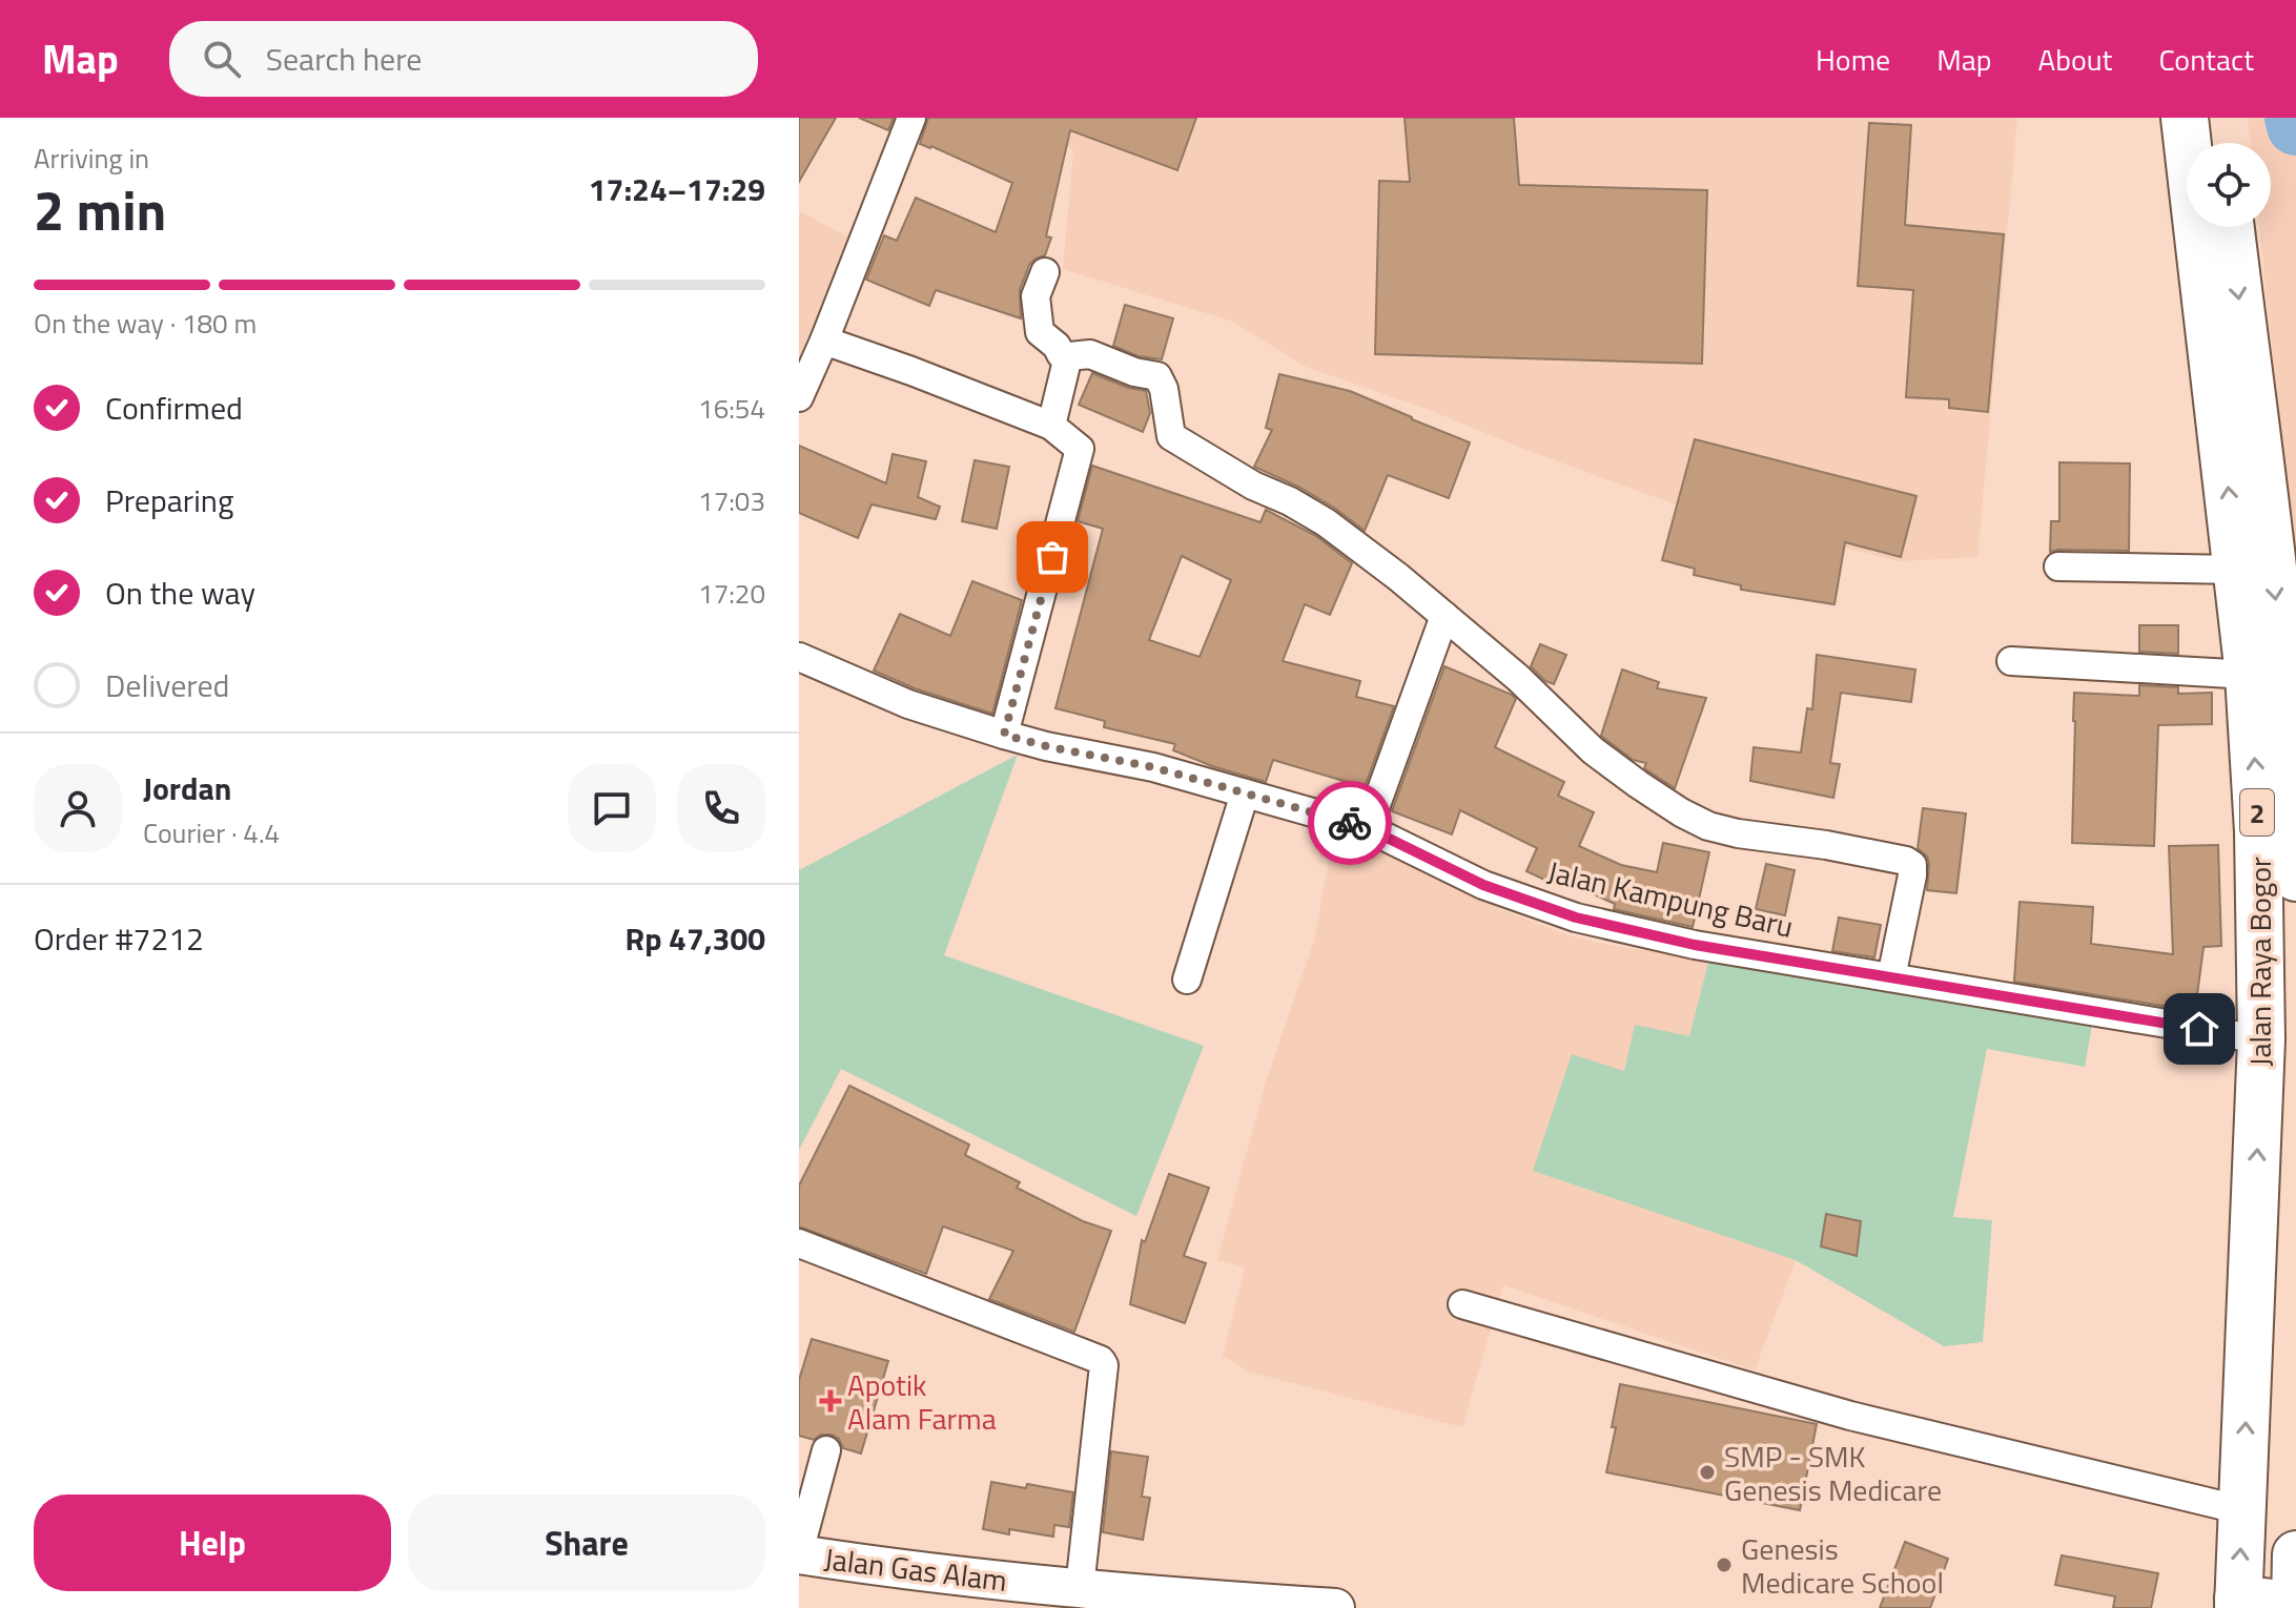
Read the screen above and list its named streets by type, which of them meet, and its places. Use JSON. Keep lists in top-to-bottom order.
{
  "streets": {
    "highway": ["2", "Jalan Raya Bogor"],
    "main road": ["Jalan Gas Alam"],
    "street": ["Jalan Kampung Baru"]
  },
  "crossings": [
    ["Jalan Kampung Baru", "Jalan Raya Bogor"]
  ],
  "places": {
    "health": ["Apotik Alam Farma"],
    "other": ["SMP - SMK Genesis Medicare", "Genesis Medicare School"]
  },
  "page": {
    "header": "Map",
    "search": "Search here",
    "nav": [
      "Home",
      "Map",
      "About",
      "Contact"
    ],
    "heading": ["2 min", "Arriving in", "17:24–17:29"],
    "panel": [
      "Jordan",
      "Courier · 4.4",
      "Order #7212",
      "Rp 47,300"
    ],
    "bar": "On the way · 180 m",
    "list": [
      ["Confirmed", "16:54"],
      ["Preparing", "17:03"],
      ["On the way", "17:20"],
      "Delivered"
    ],
    "buttons": ["Help", "Share"]
  }
}
